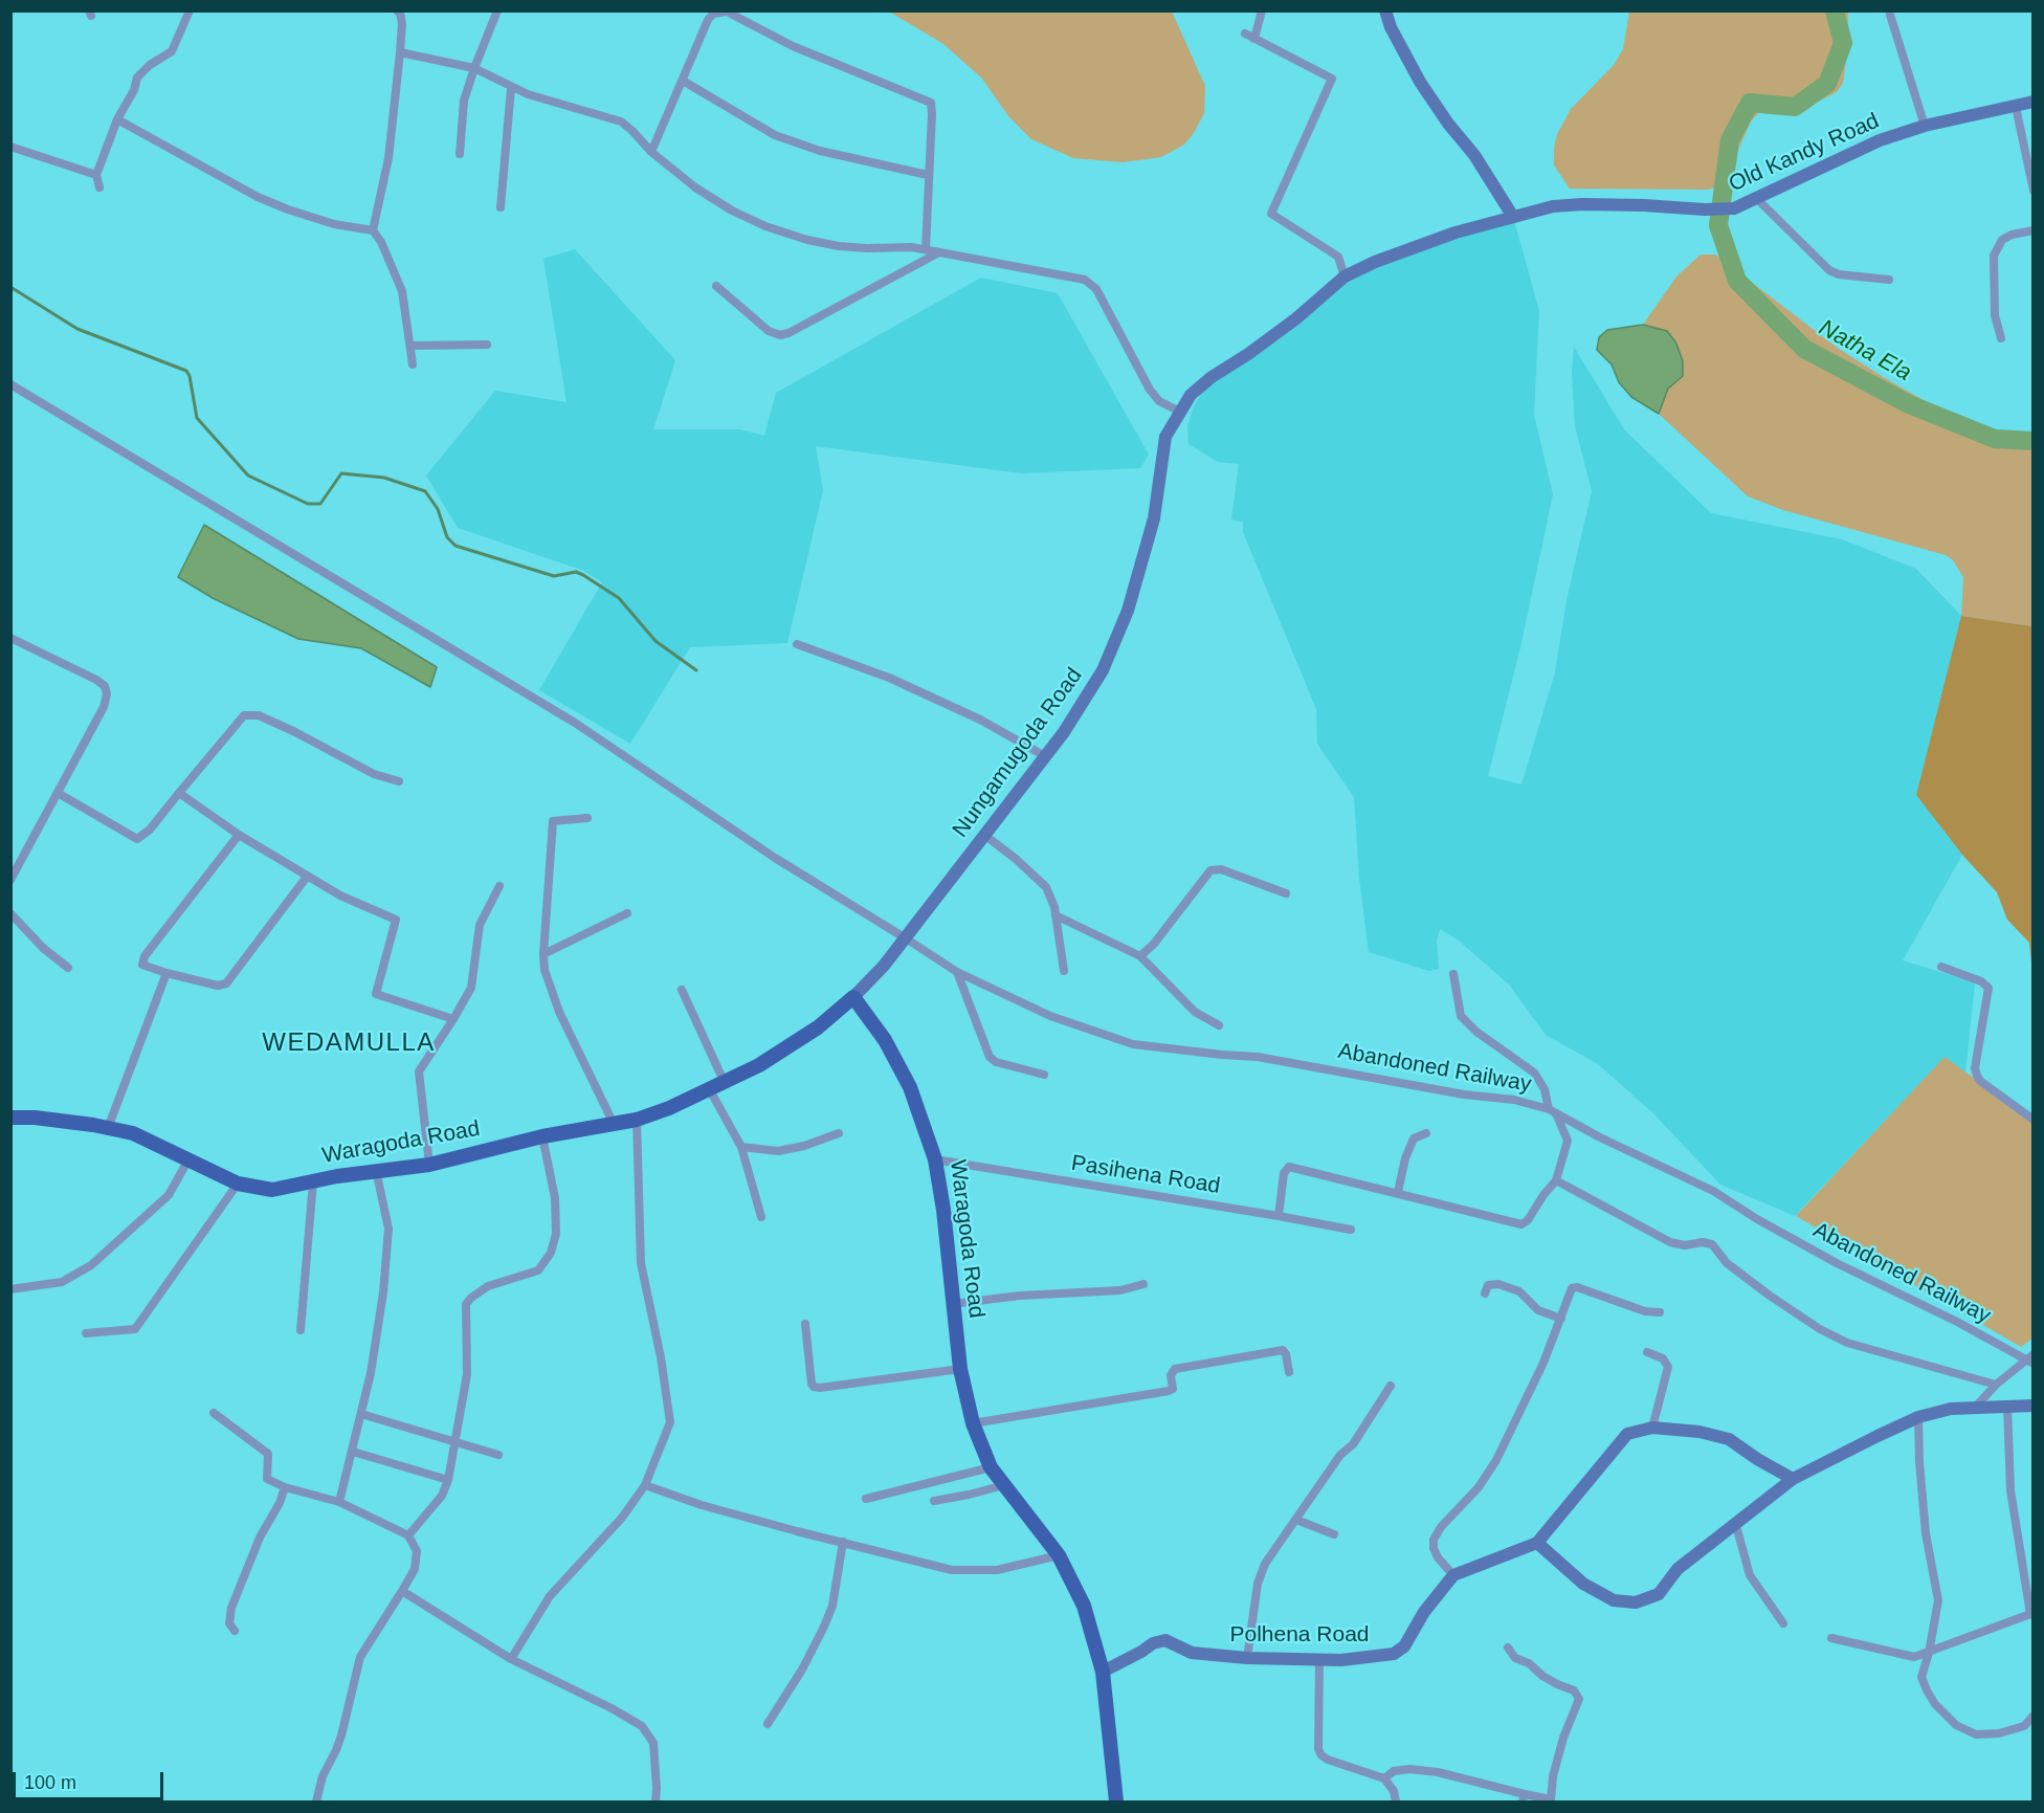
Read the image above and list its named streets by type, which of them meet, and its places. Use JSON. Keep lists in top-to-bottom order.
{
  "streets": {
    "main road": ["Waragoda Road"],
    "street": [
      "Old Kandy Road",
      "Nungamugoda Road",
      "Abandoned Railway",
      "Pasihena Road",
      "Polhena Road"
    ]
  },
  "crossings": [
    ["Old Kandy Road", "Nungamugoda Road"],
    ["Nungamugoda Road", "Abandoned Railway"],
    ["Nungamugoda Road", "Waragoda Road"],
    ["Waragoda Road", "Pasihena Road"],
    ["Waragoda Road", "Polhena Road"]
  ],
  "districts": ["WEDAMULLA"],
  "water": ["Natha Ela"],
  "scale_bar": "100 m"
}
